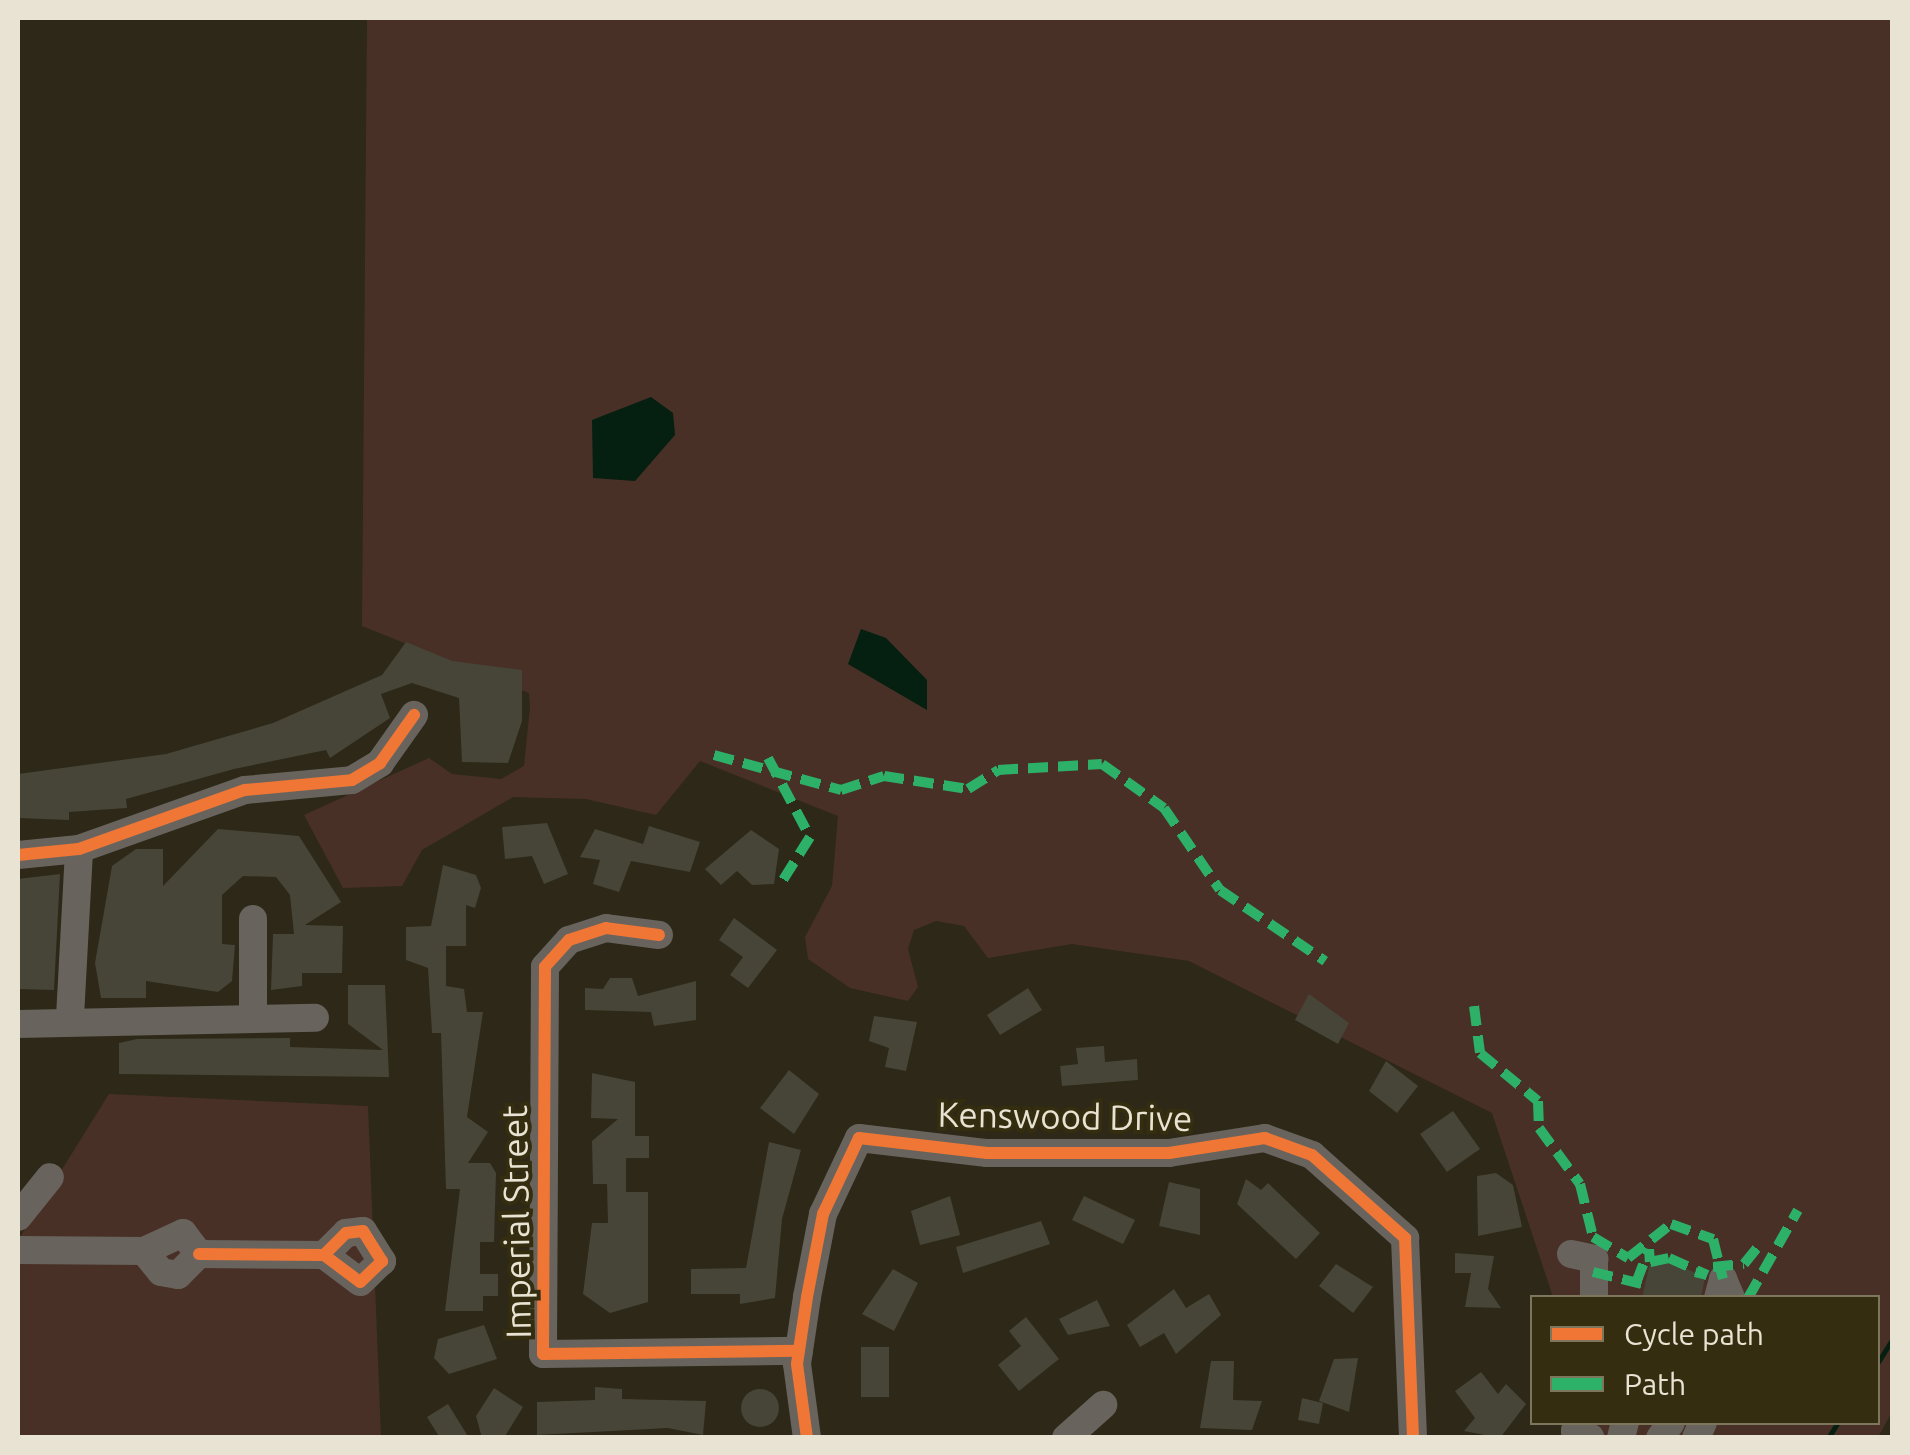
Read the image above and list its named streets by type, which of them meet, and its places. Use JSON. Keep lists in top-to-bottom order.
{
  "streets": {
    "street": ["Kenswood Drive", "Imperial Street"]
  },
  "crossings": [
    ["Kenswood Drive", "Imperial Street"]
  ],
  "legend": ["Cycle path", "Path"]
}
